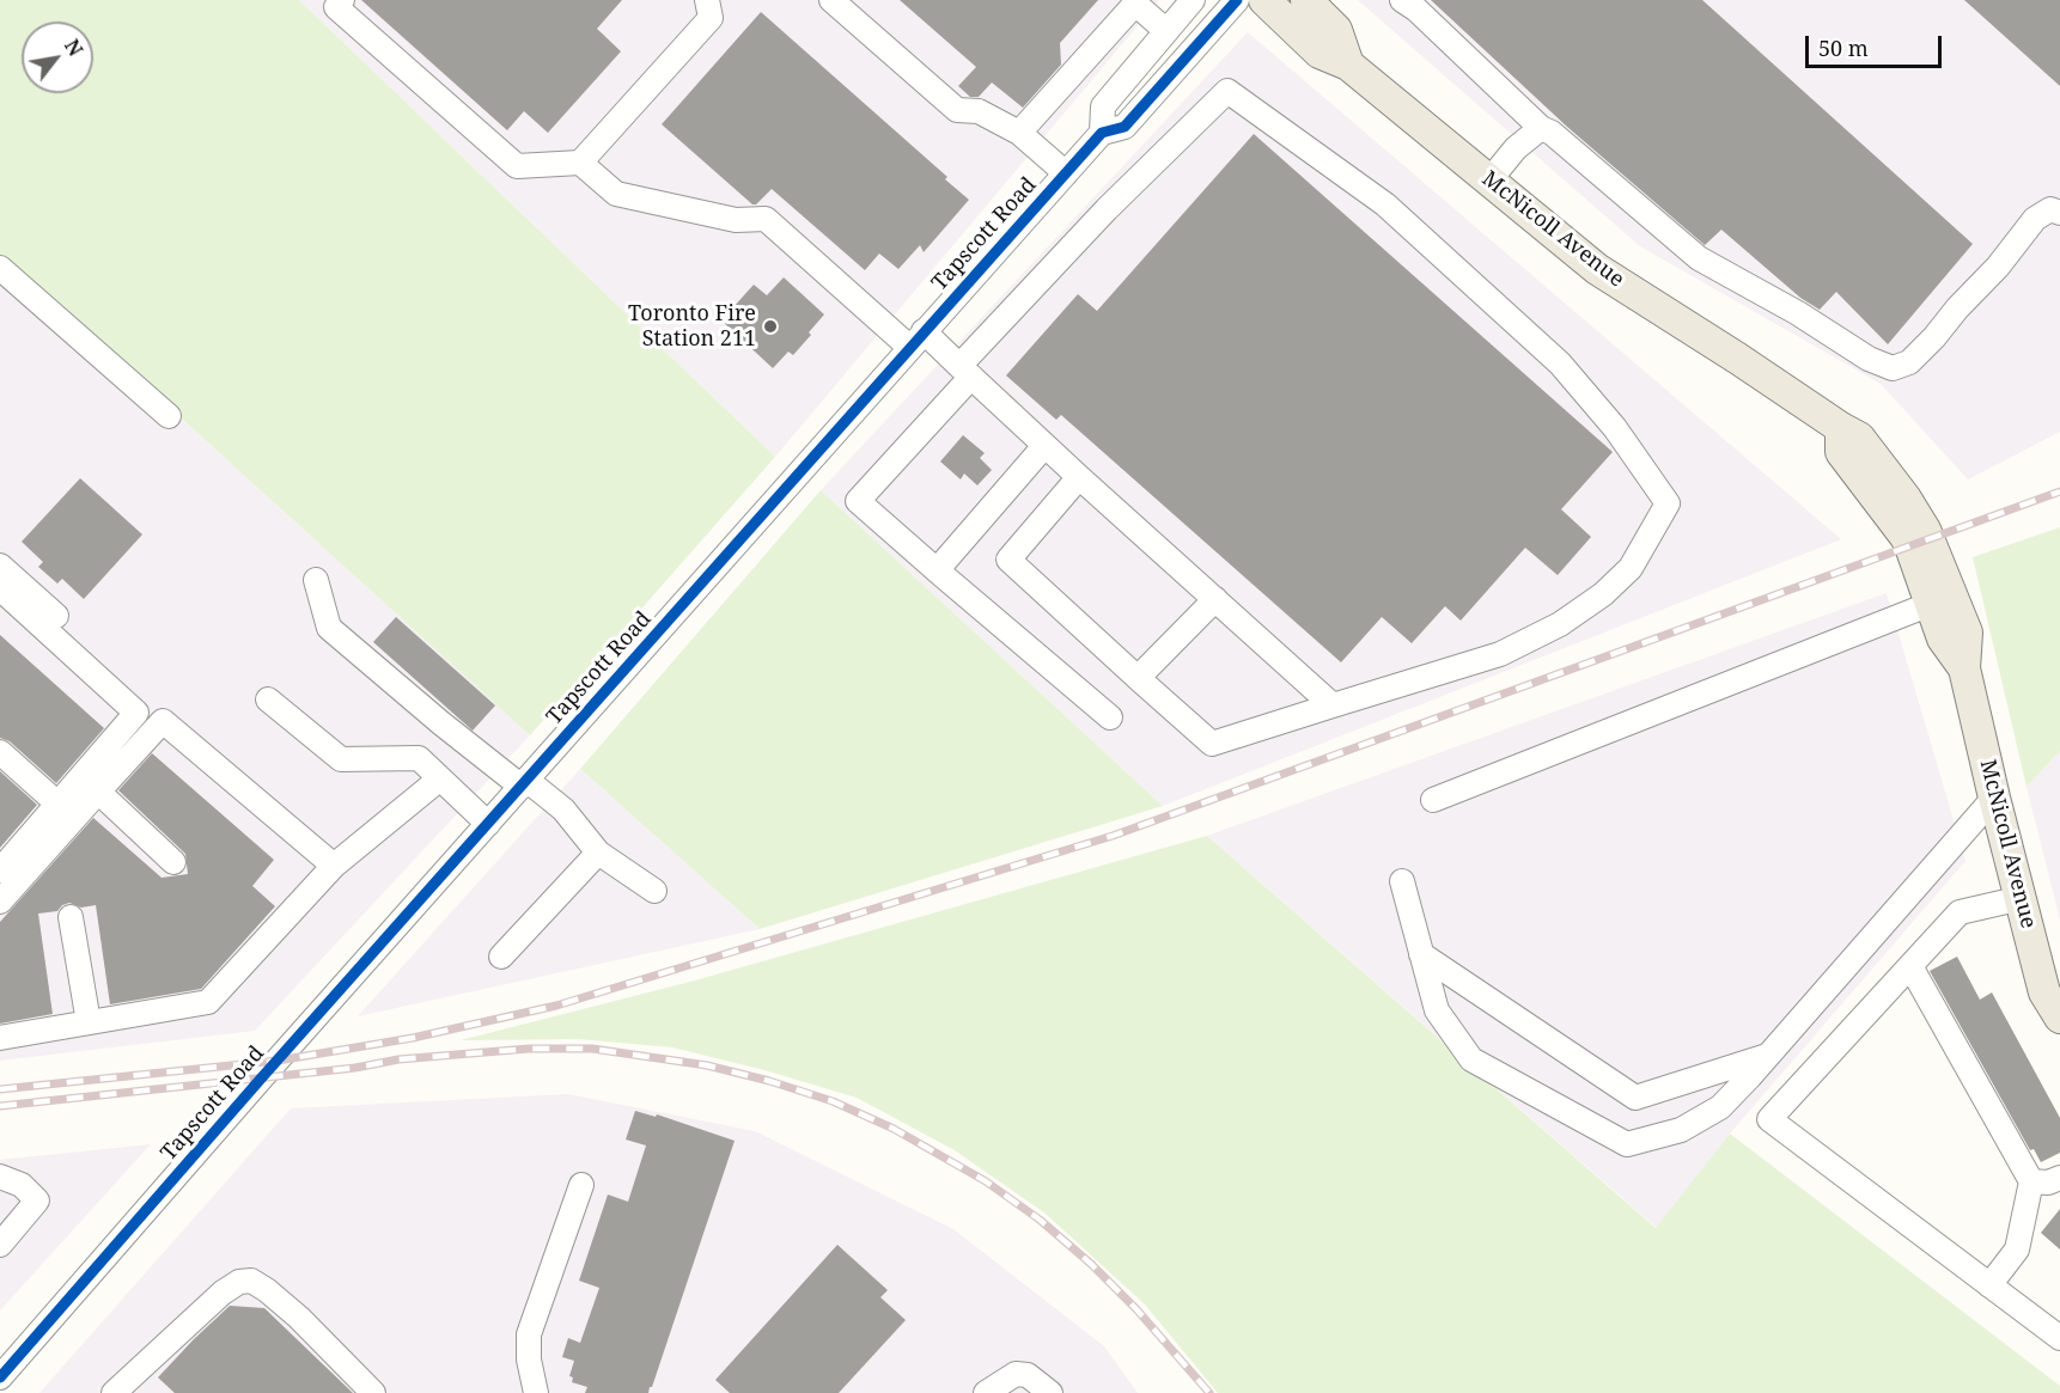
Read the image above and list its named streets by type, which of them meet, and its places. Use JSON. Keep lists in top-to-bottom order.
{
  "streets": {
    "main road": ["McNicoll Avenue"],
    "street": ["Tapscott Road"]
  },
  "places": ["Toronto Fire Station 211"],
  "scale_bar": "50 m",
  "north": "top right"
}
